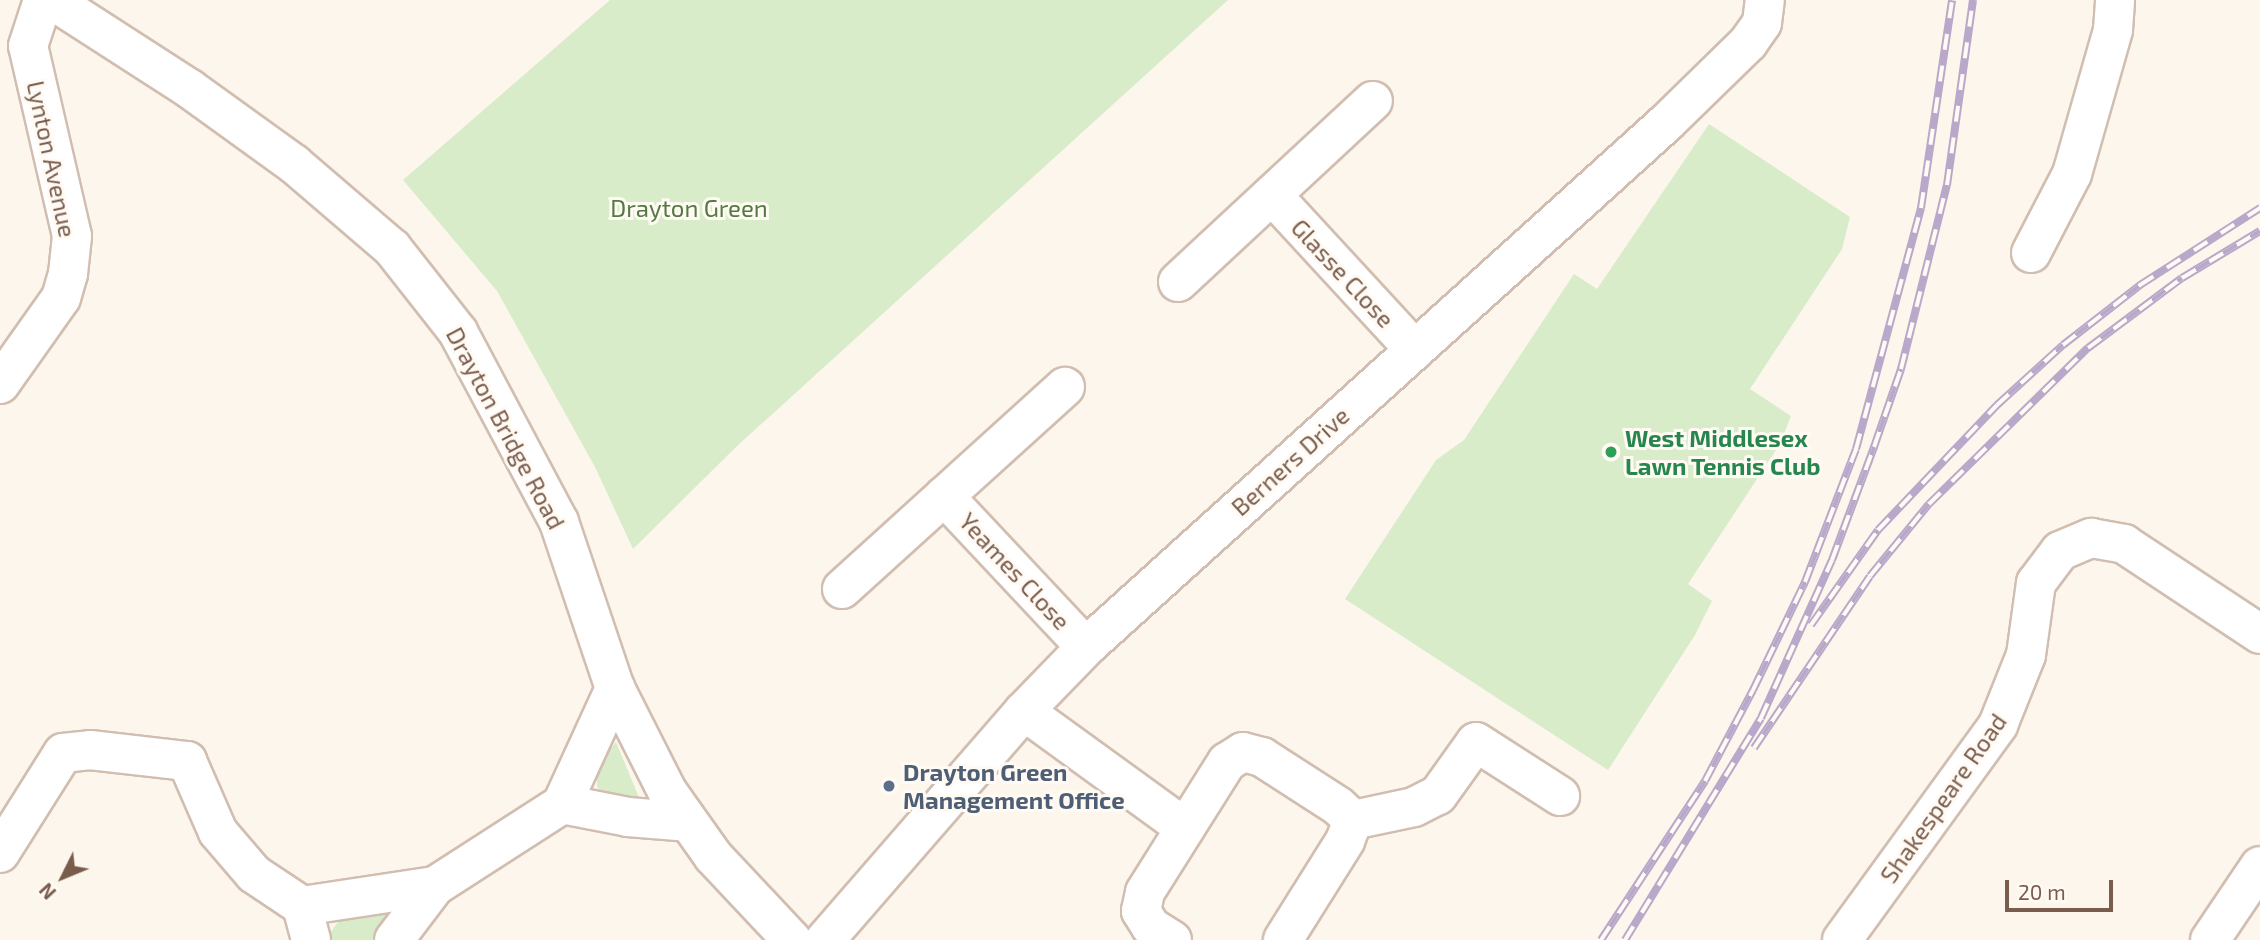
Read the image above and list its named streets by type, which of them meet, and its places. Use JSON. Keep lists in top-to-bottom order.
{
  "streets": {
    "street": [
      "Lynton Avenue",
      "Glasse Close",
      "Drayton Bridge Road",
      "Berners Drive",
      "Yeames Close",
      "Shakespeare Road"
    ]
  },
  "crossings": [
    ["Glasse Close", "Berners Drive"],
    ["Berners Drive", "Yeames Close"]
  ],
  "parks": ["Drayton Green"],
  "places": ["West Middlesex Lawn Tennis Club", "Drayton Green Management Office"],
  "scale_bar": "20 m",
  "north": "bottom left"
}
